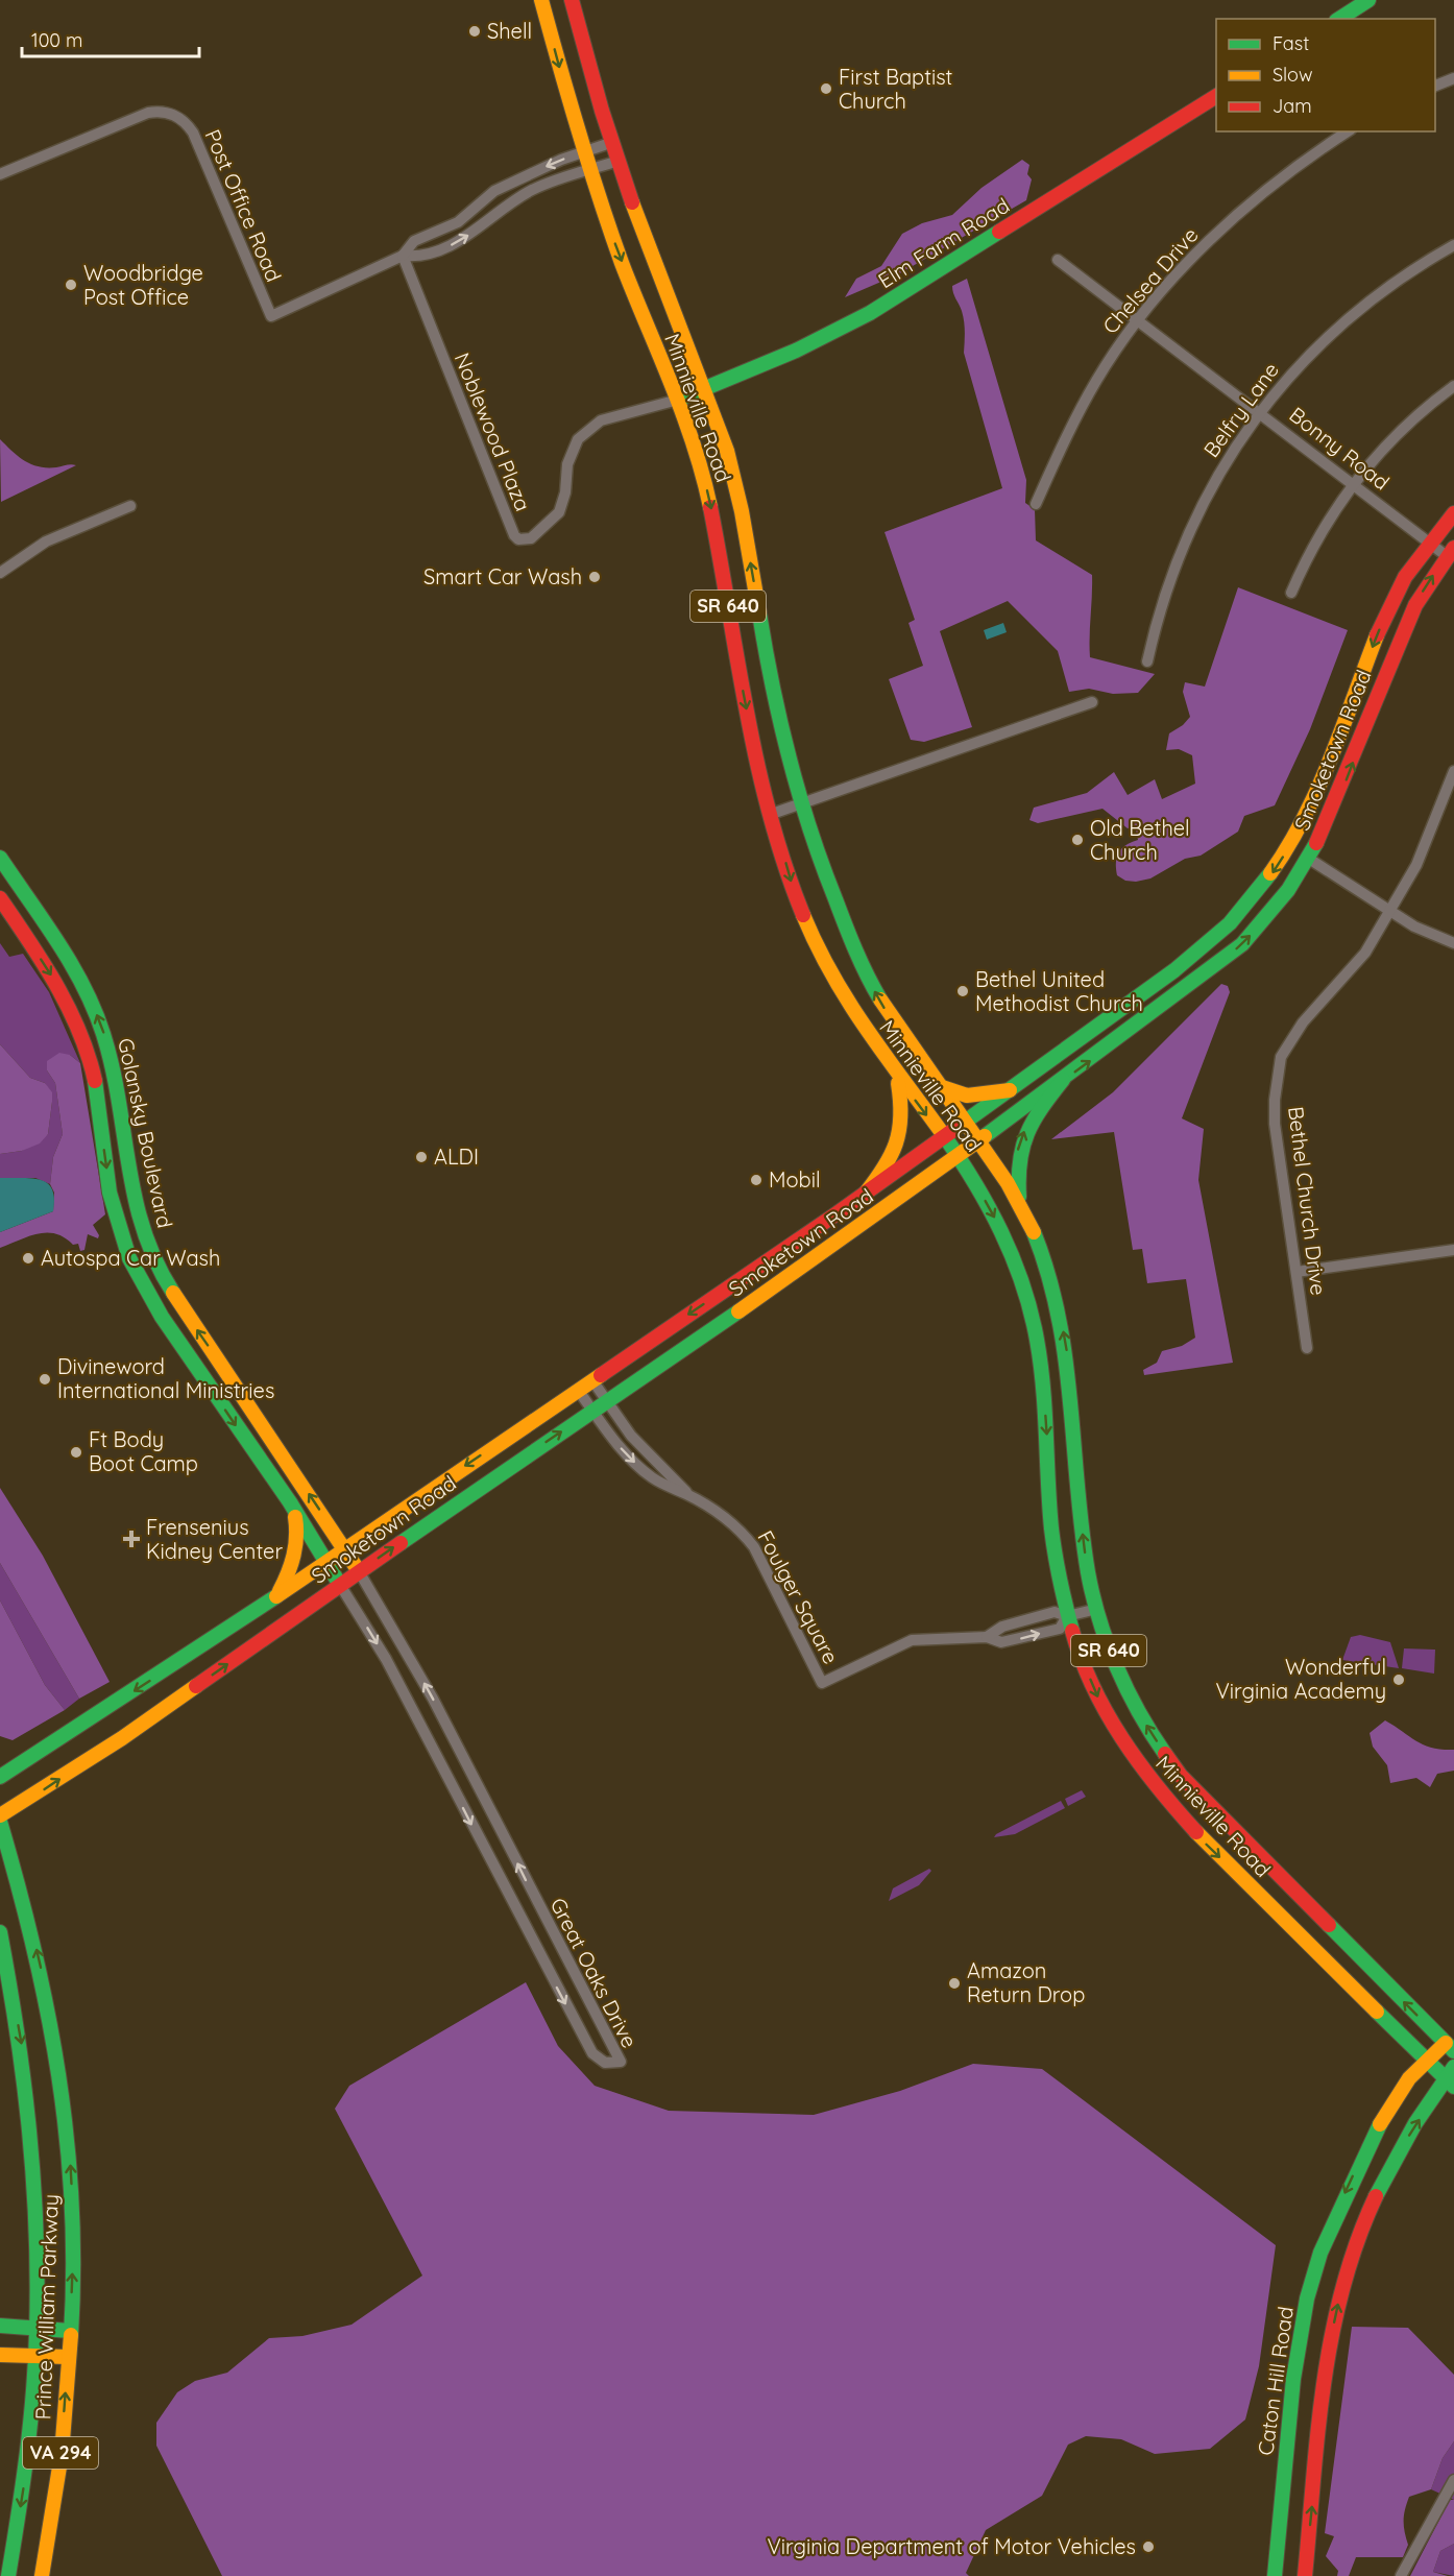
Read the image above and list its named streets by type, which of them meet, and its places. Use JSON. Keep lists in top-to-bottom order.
{
  "streets": {
    "main road": [
      "Elm Farm Road",
      "Minnieville Road",
      "SR 640",
      "Smoketown Road",
      "Golansky Boulevard",
      "Prince William Parkway",
      "Caton Hill Road",
      "VA 294"
    ],
    "street": [
      "Post Office Road",
      "Chelsea Drive",
      "Belfry Lane",
      "Noblewood Plaza",
      "Bonny Road",
      "Bethel Church Drive",
      "Foulger Square",
      "Great Oaks Drive"
    ]
  },
  "crossings": [
    ["Post Office Road", "Noblewood Plaza"],
    ["Elm Farm Road", "Minnieville Road"],
    ["Elm Farm Road", "Noblewood Plaza"],
    ["Chelsea Drive", "Bonny Road"],
    ["Minnieville Road", "Noblewood Plaza"],
    ["Minnieville Road", "Smoketown Road"],
    ["Minnieville Road", "Foulger Square"],
    ["Minnieville Road", "Caton Hill Road"],
    ["Belfry Lane", "Bonny Road"],
    ["Bonny Road", "Smoketown Road"],
    ["Smoketown Road", "Golansky Boulevard"],
    ["Smoketown Road", "Foulger Square"],
    ["Smoketown Road", "Great Oaks Drive"],
    ["Golansky Boulevard", "Great Oaks Drive"]
  ],
  "places": {
    "other": [
      "Shell",
      "First Baptist Church",
      "Woodbridge Post Office",
      "Smart Car Wash",
      "Old Bethel Church",
      "Bethel United Methodist Church",
      "ALDI",
      "Mobil",
      "Autospa Car Wash",
      "Divineword International Ministries",
      "Ft Body Boot Camp",
      "Wonderful Virginia Academy",
      "Amazon Return Drop",
      "Virginia Department of Motor Vehicles"
    ],
    "health": ["Frensenius Kidney Center"]
  },
  "legend": ["Fast", "Slow", "Jam"],
  "scale_bar": "100 m"
}
